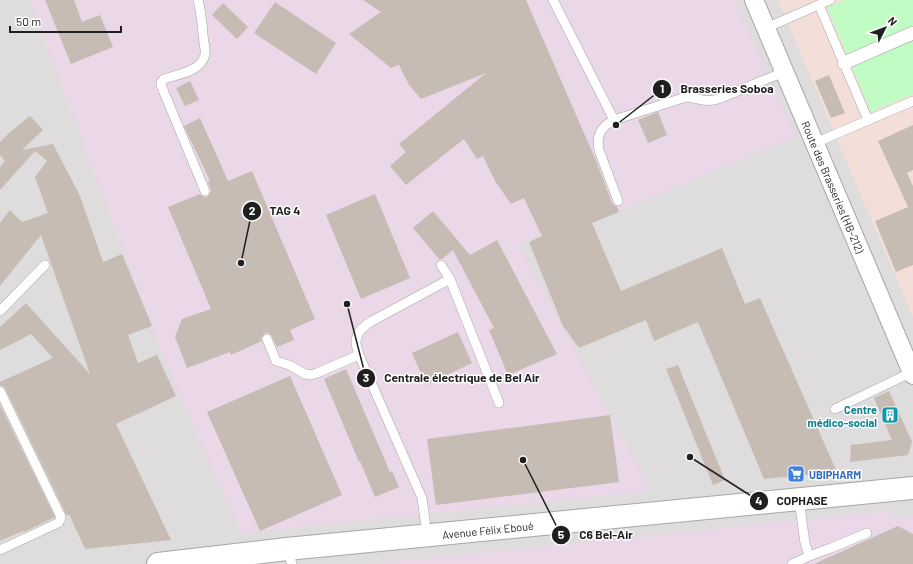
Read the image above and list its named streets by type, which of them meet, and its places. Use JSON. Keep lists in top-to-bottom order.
{
  "streets": {
    "street": ["Route des Brasseries (HB-212)", "Avenue Félix Eboué"]
  },
  "places": {
    "other": [
      "Brasseries Soboa",
      "TAG 4",
      "Centrale électrique de Bel Air",
      "COPHASE",
      "C6 Bel-Air"
    ],
    "building": ["Centre médico-social"],
    "supermarket": ["UBIPHARM"]
  },
  "scale_bar": "50 m",
  "north": "top right"
}
